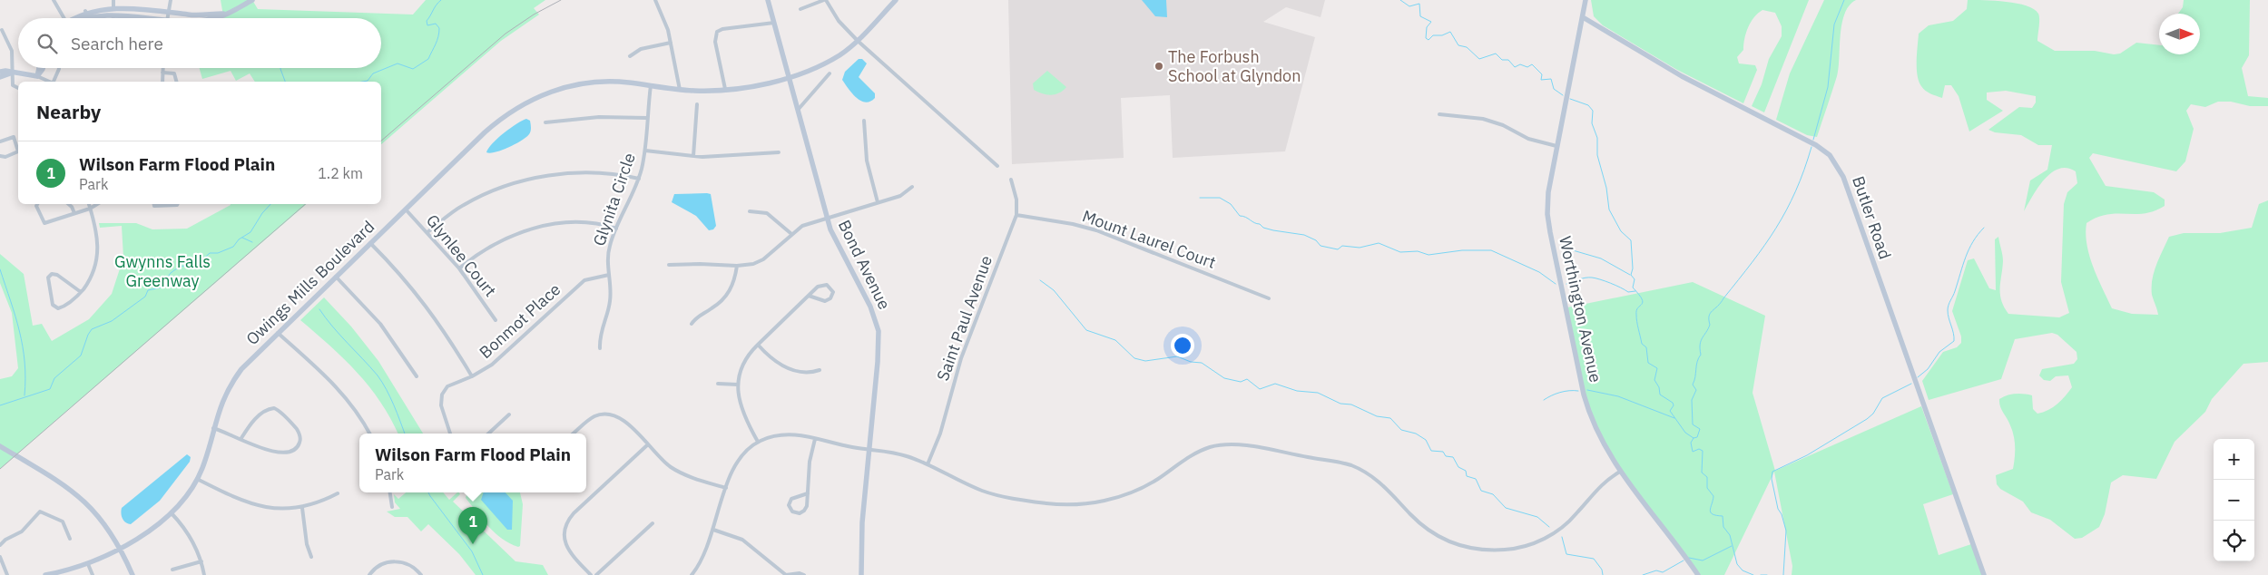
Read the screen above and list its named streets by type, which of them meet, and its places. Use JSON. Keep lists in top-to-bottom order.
{
  "streets": {
    "main road": [
      "Butler Road",
      "Bond Avenue",
      "Owings Mills Boulevard",
      "Worthington Avenue"
    ],
    "street": [
      "Glynita Circle",
      "Mount Laurel Court",
      "Glynlee Court",
      "Saint Paul Avenue",
      "Bonmot Place"
    ]
  },
  "crossings": [
    ["Glynita Circle", "Owings Mills Boulevard"],
    ["Glynita Circle", "Bonmot Place"],
    ["Butler Road", "Worthington Avenue"],
    ["Mount Laurel Court", "Saint Paul Avenue"],
    ["Glynlee Court", "Owings Mills Boulevard"],
    ["Bond Avenue", "Owings Mills Boulevard"]
  ],
  "parks": ["Gwynns Falls Greenway"],
  "places": ["The Forbush School at Glyndon"],
  "north": "right",
  "page": {
    "search": "Search here",
    "heading": "Nearby",
    "list": [
      {
        "mark": "1",
        "name": "Wilson Farm Flood Plain",
        "note": "Park",
        "value": "1.2 km"
      }
    ],
    "popup": ["Wilson Farm Flood Plain", "Park"],
    "map_buttons": ["+", "−"],
    "pins": "1"
  }
}
